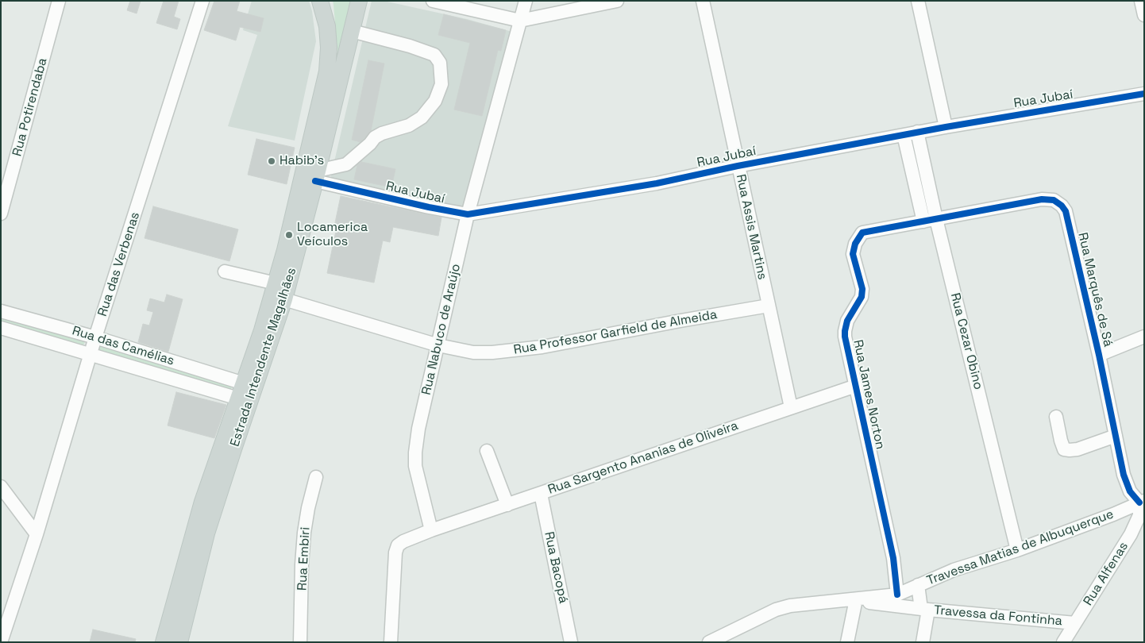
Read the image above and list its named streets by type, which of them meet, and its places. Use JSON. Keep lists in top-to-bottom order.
{
  "streets": {
    "main road": ["Estrada Intendente Magalhães"],
    "street": [
      "Rua Jubaí",
      "Rua Potirendaba",
      "Rua Assis Martins",
      "Rua das Verbenas",
      "Rua Marquês de Sá",
      "Rua Nabuco de Araújo",
      "Rua Professor Garfield de Almeida",
      "Rua Cezar Obino",
      "Rua das Camélias",
      "Rua James Norton",
      "Rua Sargento Ananias de Oliveira",
      "Travessa Matias de Albuquerque",
      "Rua Embiri",
      "Rua Bacopá",
      "Rua Alfenas",
      "Travessa da Fontinha"
    ]
  },
  "crossings": [
    ["Rua Jubaí", "Rua Assis Martins"],
    ["Rua Jubaí", "Rua Nabuco de Araújo"],
    ["Rua Jubaí", "Rua Cezar Obino"],
    ["Rua Jubaí", "Estrada Intendente Magalhães"],
    ["Rua Assis Martins", "Rua Professor Garfield de Almeida"],
    ["Rua Assis Martins", "Rua Sargento Ananias de Oliveira"],
    ["Rua das Verbenas", "Rua das Camélias"],
    ["Rua Marquês de Sá", "Rua Cezar Obino"],
    ["Rua Marquês de Sá", "Rua James Norton"],
    ["Rua Marquês de Sá", "Travessa Matias de Albuquerque"],
    ["Rua Marquês de Sá", "Rua Alfenas"],
    ["Rua Nabuco de Araújo", "Rua Professor Garfield de Almeida"],
    ["Rua Nabuco de Araújo", "Rua Sargento Ananias de Oliveira"],
    ["Rua Professor Garfield de Almeida", "Estrada Intendente Magalhães"],
    ["Rua Cezar Obino", "Rua James Norton"],
    ["Rua Cezar Obino", "Travessa Matias de Albuquerque"],
    ["Rua das Camélias", "Estrada Intendente Magalhães"],
    ["Rua James Norton", "Rua Sargento Ananias de Oliveira"],
    ["Rua James Norton", "Travessa Matias de Albuquerque"],
    ["Rua James Norton", "Travessa da Fontinha"],
    ["Rua Sargento Ananias de Oliveira", "Rua Bacopá"],
    ["Travessa Matias de Albuquerque", "Rua Alfenas"],
    ["Travessa Matias de Albuquerque", "Travessa da Fontinha"],
    ["Rua Alfenas", "Travessa da Fontinha"]
  ],
  "places": ["Habib's", "Locamerica Veículos"]
}
